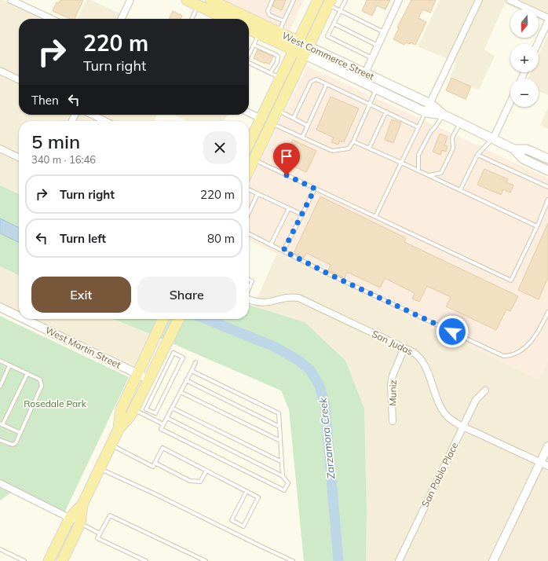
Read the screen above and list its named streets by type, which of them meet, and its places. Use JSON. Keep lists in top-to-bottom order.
{
  "streets": {
    "main road": ["West Commerce Street"],
    "street": [
      "San Judas",
      "West Martin Street",
      "Muniz",
      "San Pablo Place"
    ]
  },
  "crossings": [
    ["San Judas", "Muniz"],
    ["San Judas", "San Pablo Place"]
  ],
  "water": ["Zarzamora Creek"],
  "parks": ["Rosedale Park"],
  "north": "bottom",
  "page": {
    "map_buttons": ["+", "−"],
    "turn": ["220 m", "Turn right"],
    "then": "Then",
    "heading": ["5 min", "340 m · 16:46"],
    "list": [
      {
        "name": "Turn right",
        "value": "220 m"
      },
      {
        "name": "Turn left",
        "value": "80 m"
      }
    ],
    "buttons": ["Exit", "Share"]
  }
}
